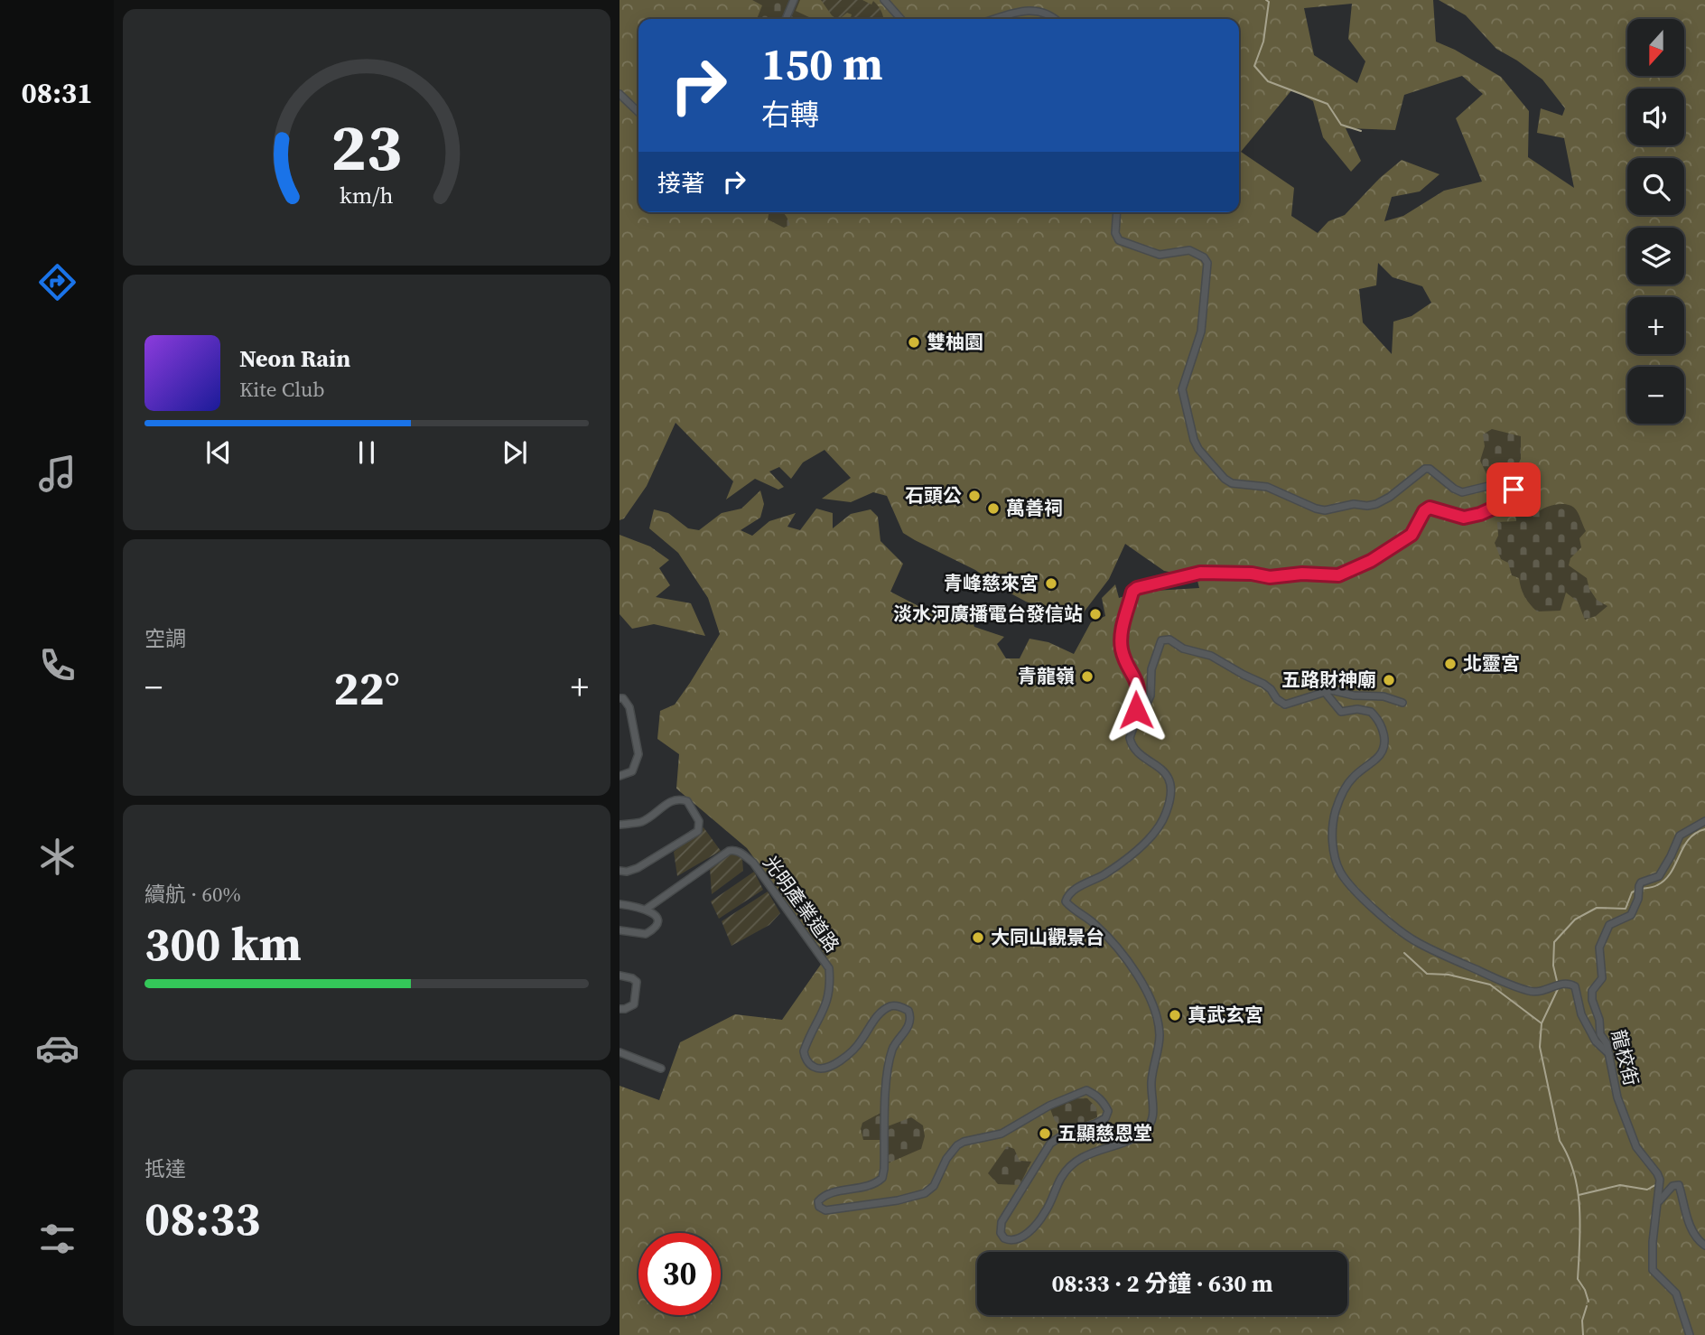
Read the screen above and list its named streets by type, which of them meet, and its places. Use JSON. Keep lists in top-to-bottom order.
{
  "streets": {
    "street": ["光明產業道路", "龍校街"]
  },
  "places": [
    "雙柚園",
    "石頭公",
    "萬善祠",
    "青峰慈來宮",
    "淡水河廣播電台發信站",
    "北靈宮",
    "青龍嶺",
    "五路財神廟",
    "大同山觀景台",
    "真武玄宮",
    "五顯慈恩堂"
  ],
  "north": "bottom",
  "page": {
    "tabs": "08:31",
    "map_buttons": ["+", "−"],
    "turn": ["150 m", "右轉"],
    "then": "接著",
    "song": ["Neon Rain", "Kite Club"],
    "tile": [
      "空調",
      ["續航 · 60%", "300 km"],
      ["抵達", "08:33"]
    ],
    "heat": ["−", "22°", "+"],
    "limit": "30",
    "trip": "08:33 · 2 分鐘 · 630 m",
    "gauge": ["23", "km/h"]
  }
}
